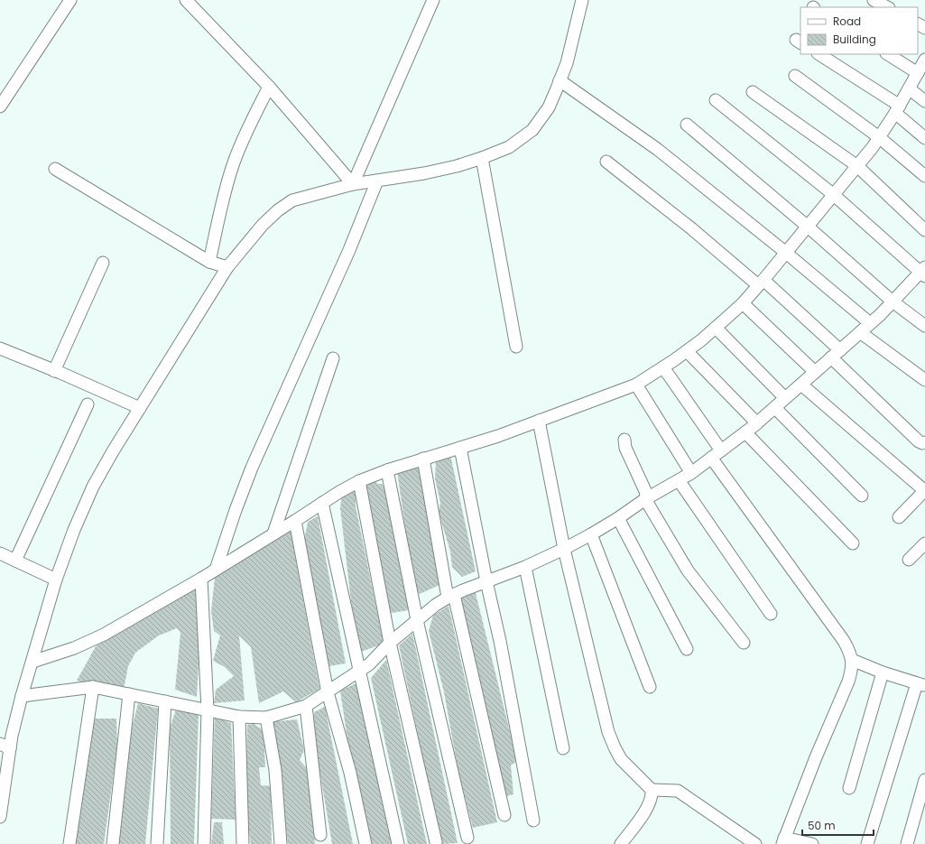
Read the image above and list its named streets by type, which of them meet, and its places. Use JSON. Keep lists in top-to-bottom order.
{
  "legend": ["Road", "Building"],
  "scale_bar": "50 m"
}
